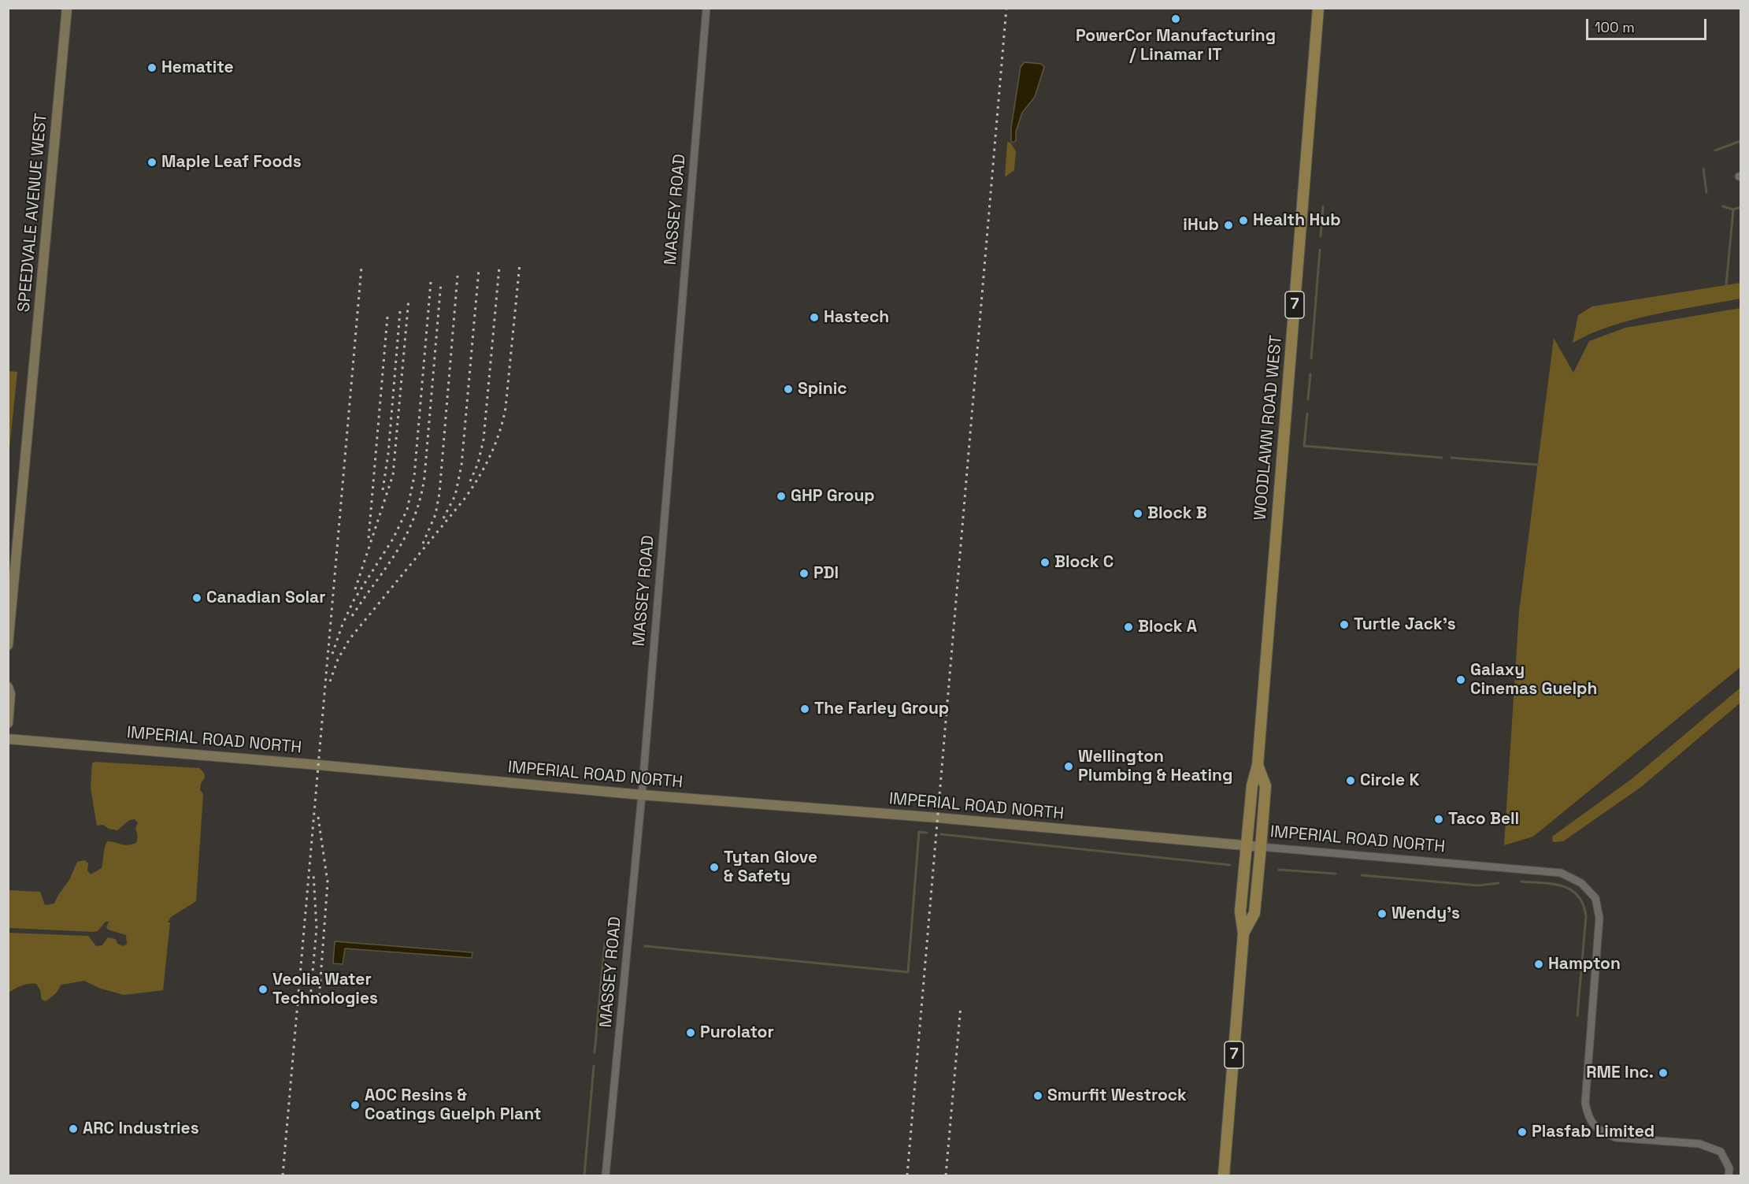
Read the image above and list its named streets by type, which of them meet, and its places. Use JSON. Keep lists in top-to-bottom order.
{
  "streets": {
    "main road": ["7", "WOODLAWN ROAD WEST"],
    "street": ["MASSEY ROAD", "SPEEDVALE AVENUE WEST", "IMPERIAL ROAD NORTH"]
  },
  "crossings": [
    ["MASSEY ROAD", "IMPERIAL ROAD NORTH"],
    ["WOODLAWN ROAD WEST", "IMPERIAL ROAD NORTH"]
  ],
  "places": [
    "PowerCor Manufacturing / Linamar IT",
    "Hematite",
    "Maple Leaf Foods",
    "Health Hub",
    "iHub",
    "Hastech",
    "Spinic",
    "GHP Group",
    "Block B",
    "Block C",
    "PDI",
    "Canadian Solar",
    "Turtle Jack's",
    "Block A",
    "Galaxy Cinemas Guelph",
    "The Farley Group",
    "Wellington Plumbing & Heating",
    "Circle K",
    "Taco Bell",
    "Tytan Glove & Safety",
    "Wendy's",
    "Hampton",
    "Veolia Water Technologies",
    "Purolator",
    "RME Inc.",
    "Smurfit Westrock",
    "AOC Resins & Coatings Guelph Plant",
    "ARC Industries",
    "Plasfab Limited"
  ],
  "scale_bar": "100 m"
}
